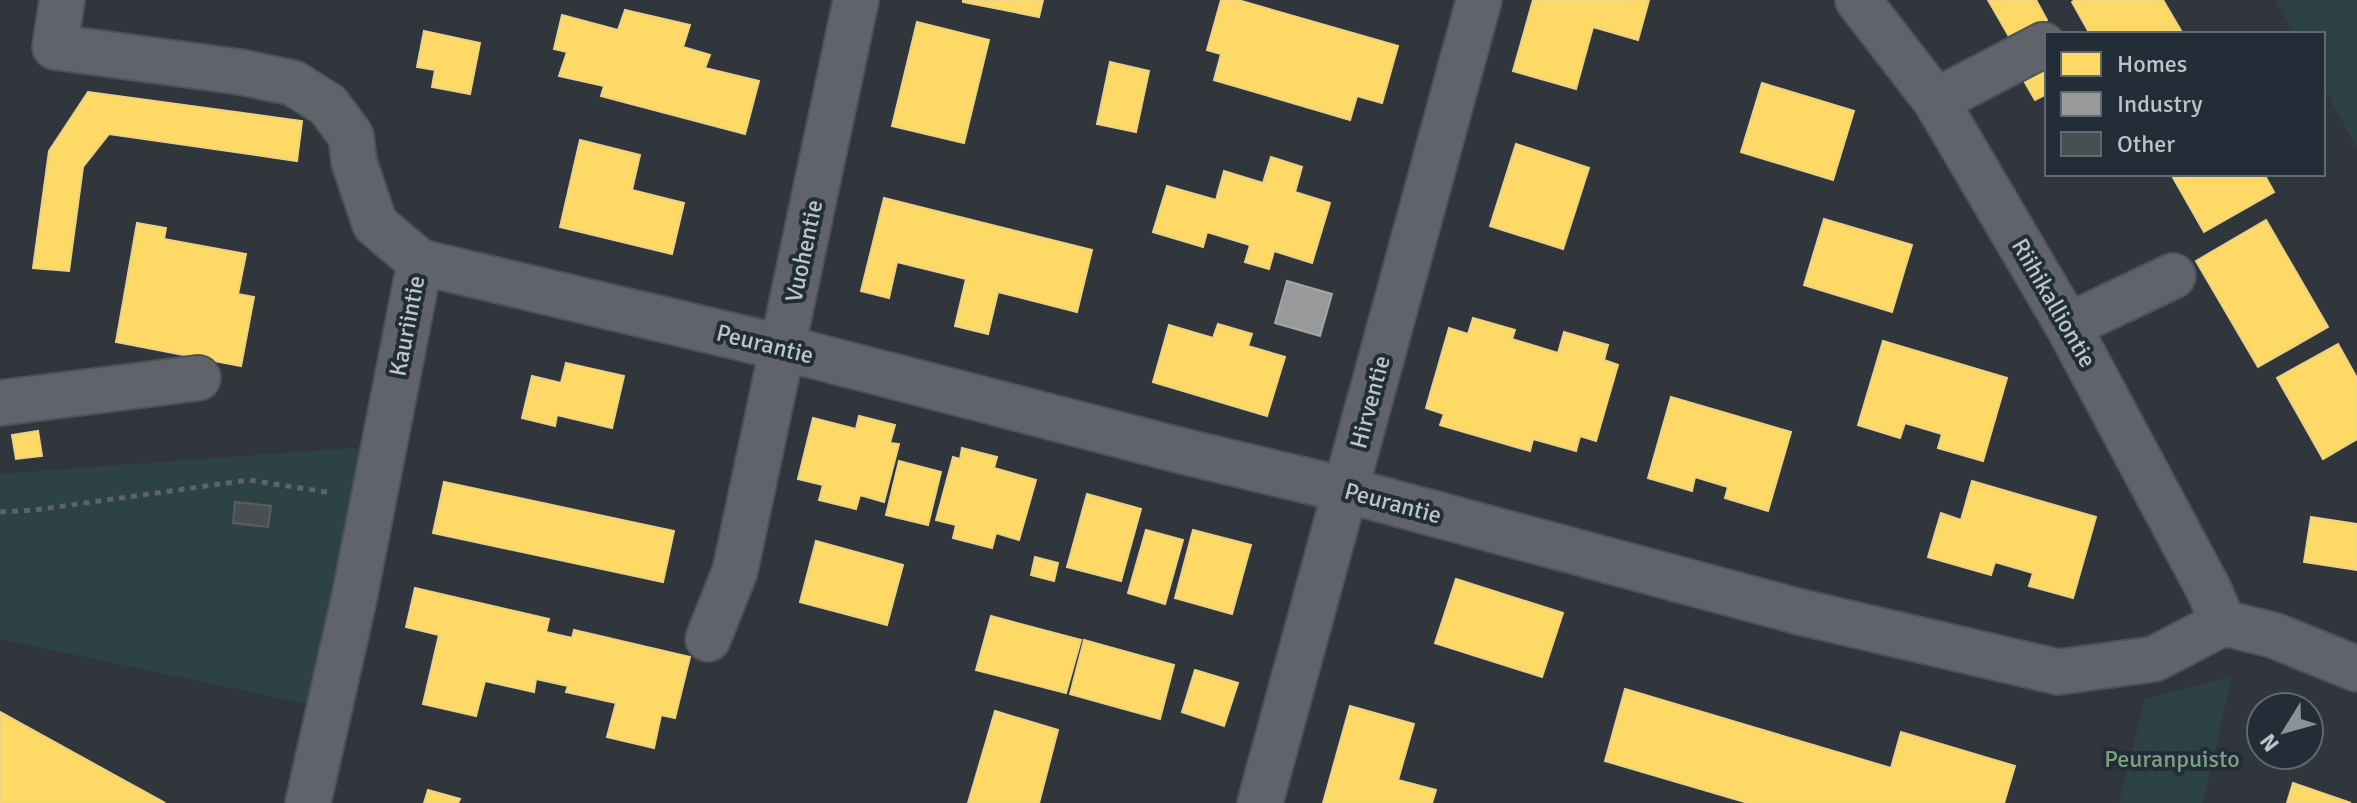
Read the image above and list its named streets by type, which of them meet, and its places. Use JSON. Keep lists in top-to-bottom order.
{
  "streets": {
    "street": [
      "Vuohentie",
      "Riihikalliontie",
      "Kauriintie",
      "Peurantie",
      "Hirventie"
    ]
  },
  "crossings": [
    ["Vuohentie", "Peurantie"],
    ["Riihikalliontie", "Peurantie"],
    ["Kauriintie", "Peurantie"],
    ["Peurantie", "Hirventie"]
  ],
  "parks": ["Peuranpuisto"],
  "legend": ["Homes", "Industry", "Other"],
  "north": "bottom left"
}
